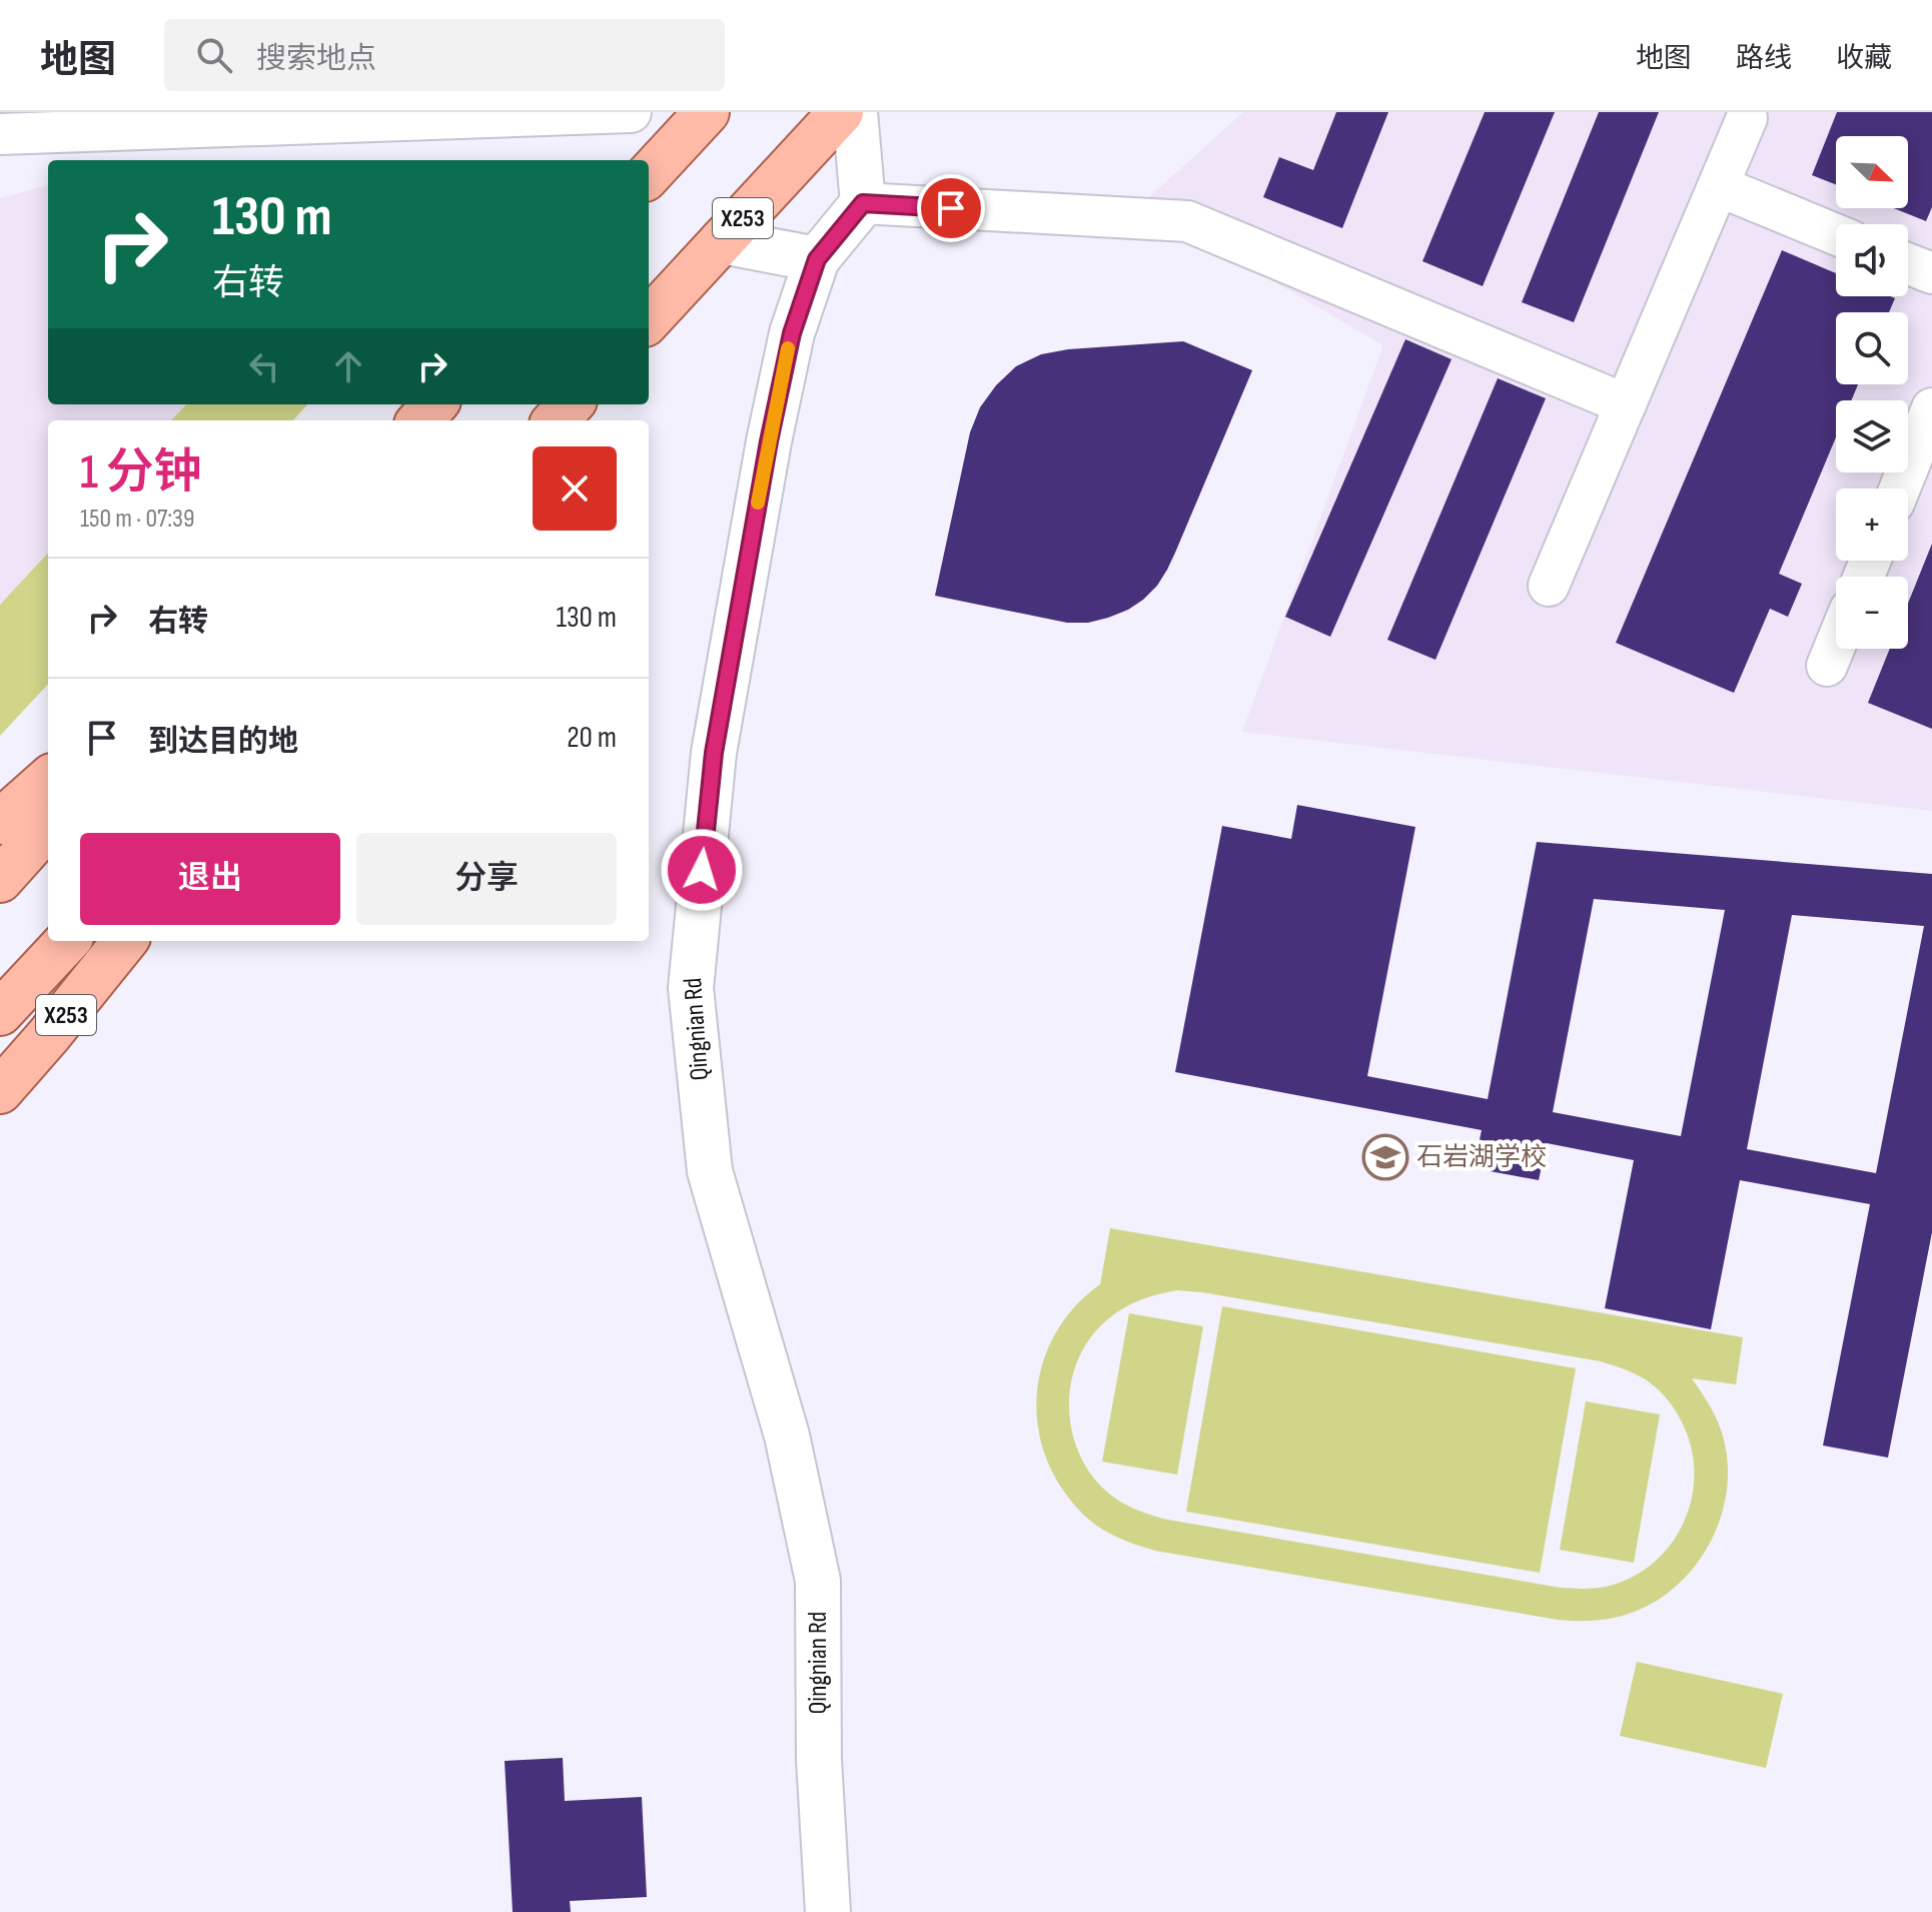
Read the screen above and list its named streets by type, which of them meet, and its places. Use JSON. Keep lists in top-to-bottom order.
{
  "streets": {
    "main road": ["X253"],
    "street": ["Qingnian Rd"]
  },
  "places": {
    "school or university": ["石岩湖学校"]
  },
  "north": "bottom right",
  "page": {
    "header": "地图",
    "search": "搜索地点",
    "nav": ["地图", "路线", "收藏"],
    "map_buttons": ["+", "−"],
    "turn": ["130 m", "右转"],
    "heading": ["1 分钟", "150 m · 07:39"],
    "list": [
      {
        "name": "右转",
        "value": "130 m"
      },
      {
        "name": "到达目的地",
        "value": "20 m"
      }
    ],
    "buttons": ["退出", "分享"]
  }
}
